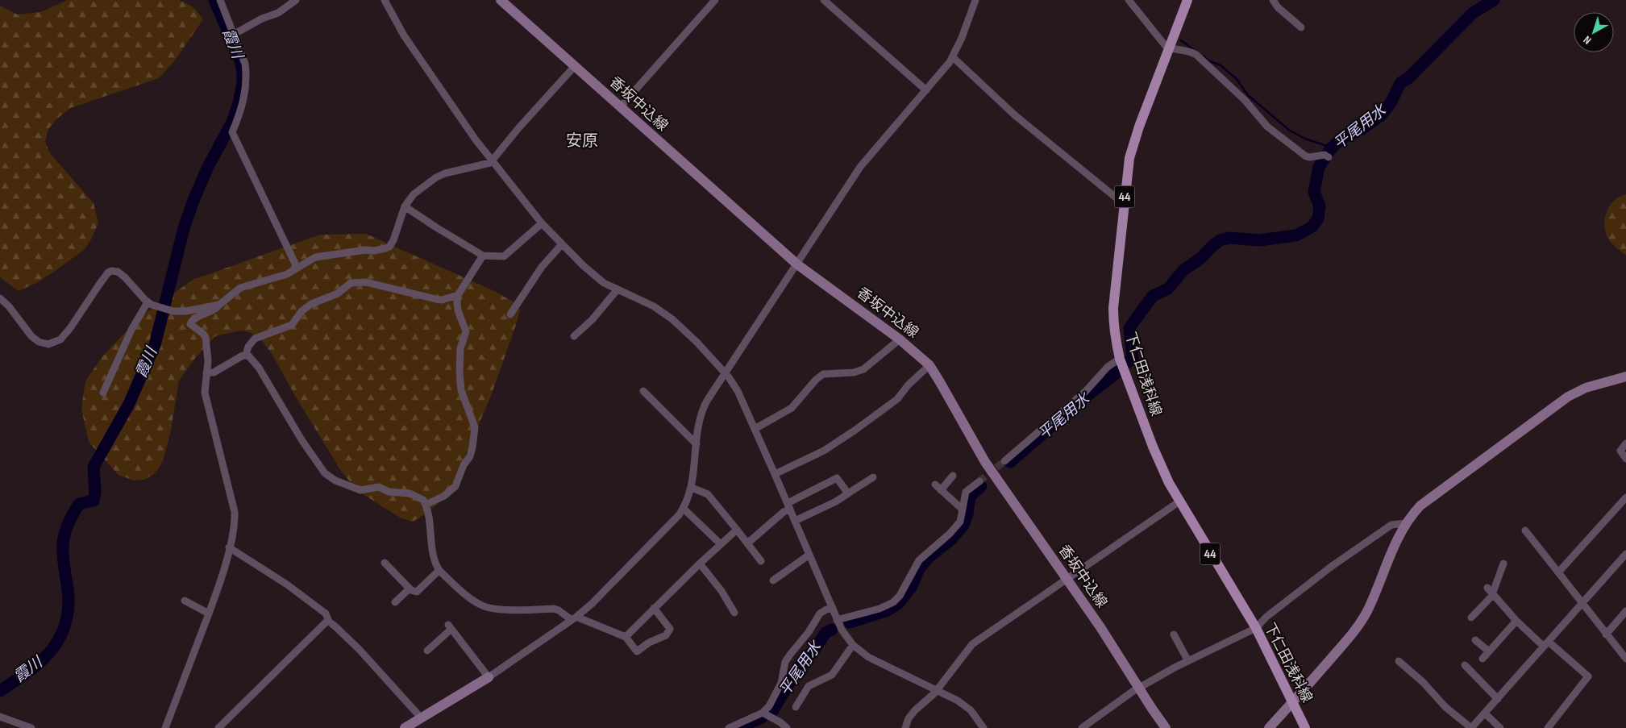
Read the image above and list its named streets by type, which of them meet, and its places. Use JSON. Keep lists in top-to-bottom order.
{
  "streets": {
    "main road": ["香坂中込線", "44", "下仁田浅科線"]
  },
  "districts": ["安原"],
  "water": ["霞川", "平尾用水"],
  "north": "bottom left"
}
